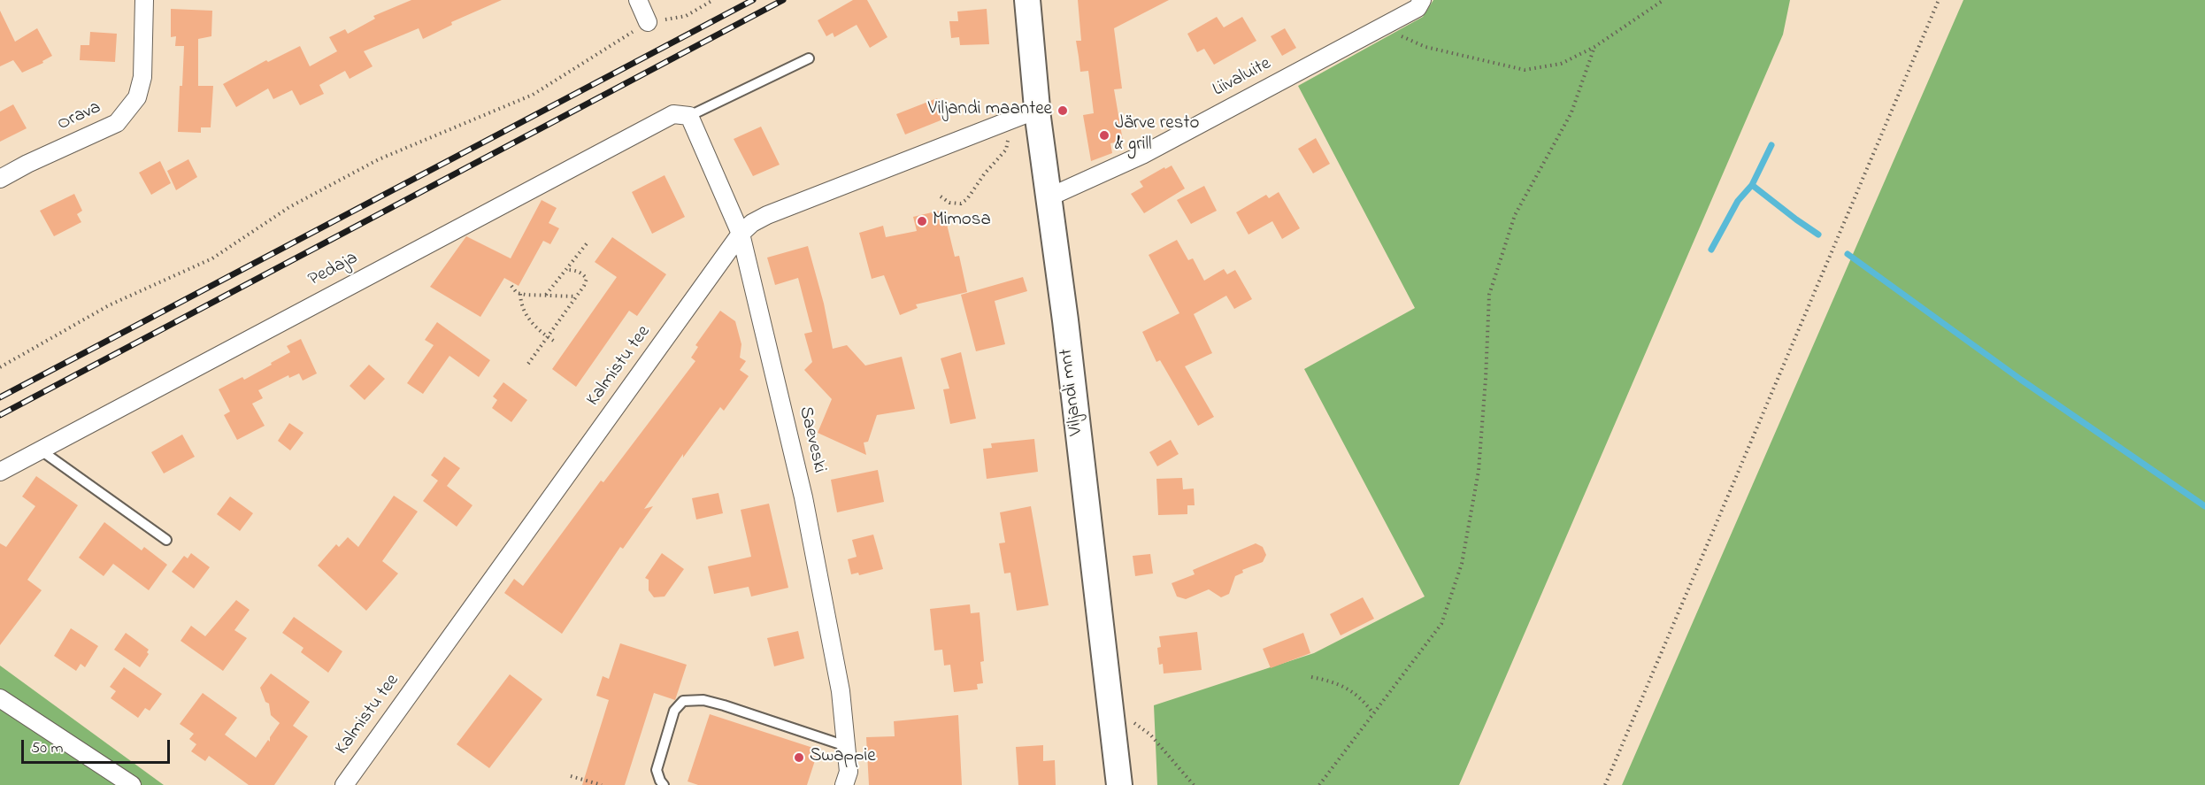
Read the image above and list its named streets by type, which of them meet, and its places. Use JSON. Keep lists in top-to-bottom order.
{
  "streets": {
    "main road": ["Viljandi mnt"],
    "street": [
      "Liivaluite",
      "Orava",
      "Pedaja",
      "Kalmistu tee",
      "Saeveski"
    ]
  },
  "crossings": [
    ["Liivaluite", "Viljandi mnt"],
    ["Pedaja", "Saeveski"],
    ["Kalmistu tee", "Viljandi mnt"],
    ["Kalmistu tee", "Saeveski"]
  ],
  "places": [
    "Viljandi maantee",
    "Järve resto & grill",
    "Mimosa",
    "Swappie"
  ],
  "scale_bar": "50 m"
}
